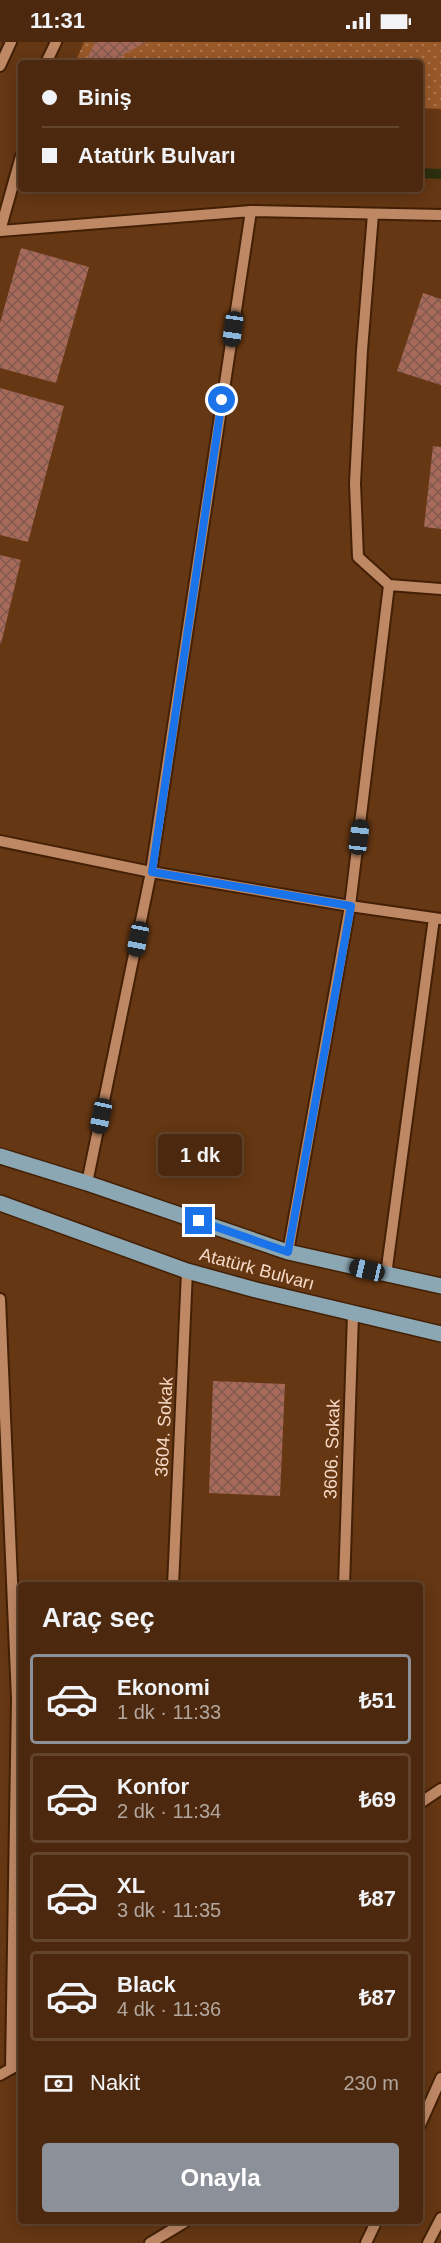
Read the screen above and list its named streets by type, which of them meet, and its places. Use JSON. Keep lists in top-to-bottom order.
{
  "streets": {
    "main road": ["Atatürk Bulvarı"],
    "street": ["3604. Sokak", "3606. Sokak"]
  },
  "crossings": [
    ["Atatürk Bulvarı", "3604. Sokak"],
    ["Atatürk Bulvarı", "3606. Sokak"]
  ],
  "page": {
    "status": "11:31",
    "banner": ["Biniş", "Atatürk Bulvarı"],
    "bubble": "1 dk",
    "heading": "Araç seç",
    "list": [
      {
        "name": "Ekonomi",
        "note": "1 dk · 11:33",
        "value": "₺51"
      },
      {
        "name": "Konfor",
        "note": "2 dk · 11:34",
        "value": "₺69"
      },
      {
        "name": "XL",
        "note": "3 dk · 11:35",
        "value": "₺87"
      },
      {
        "name": "Black",
        "note": "4 dk · 11:36",
        "value": "₺87"
      }
    ],
    "pay": ["Nakit", "230 m"],
    "buttons": "Onayla"
  }
}
